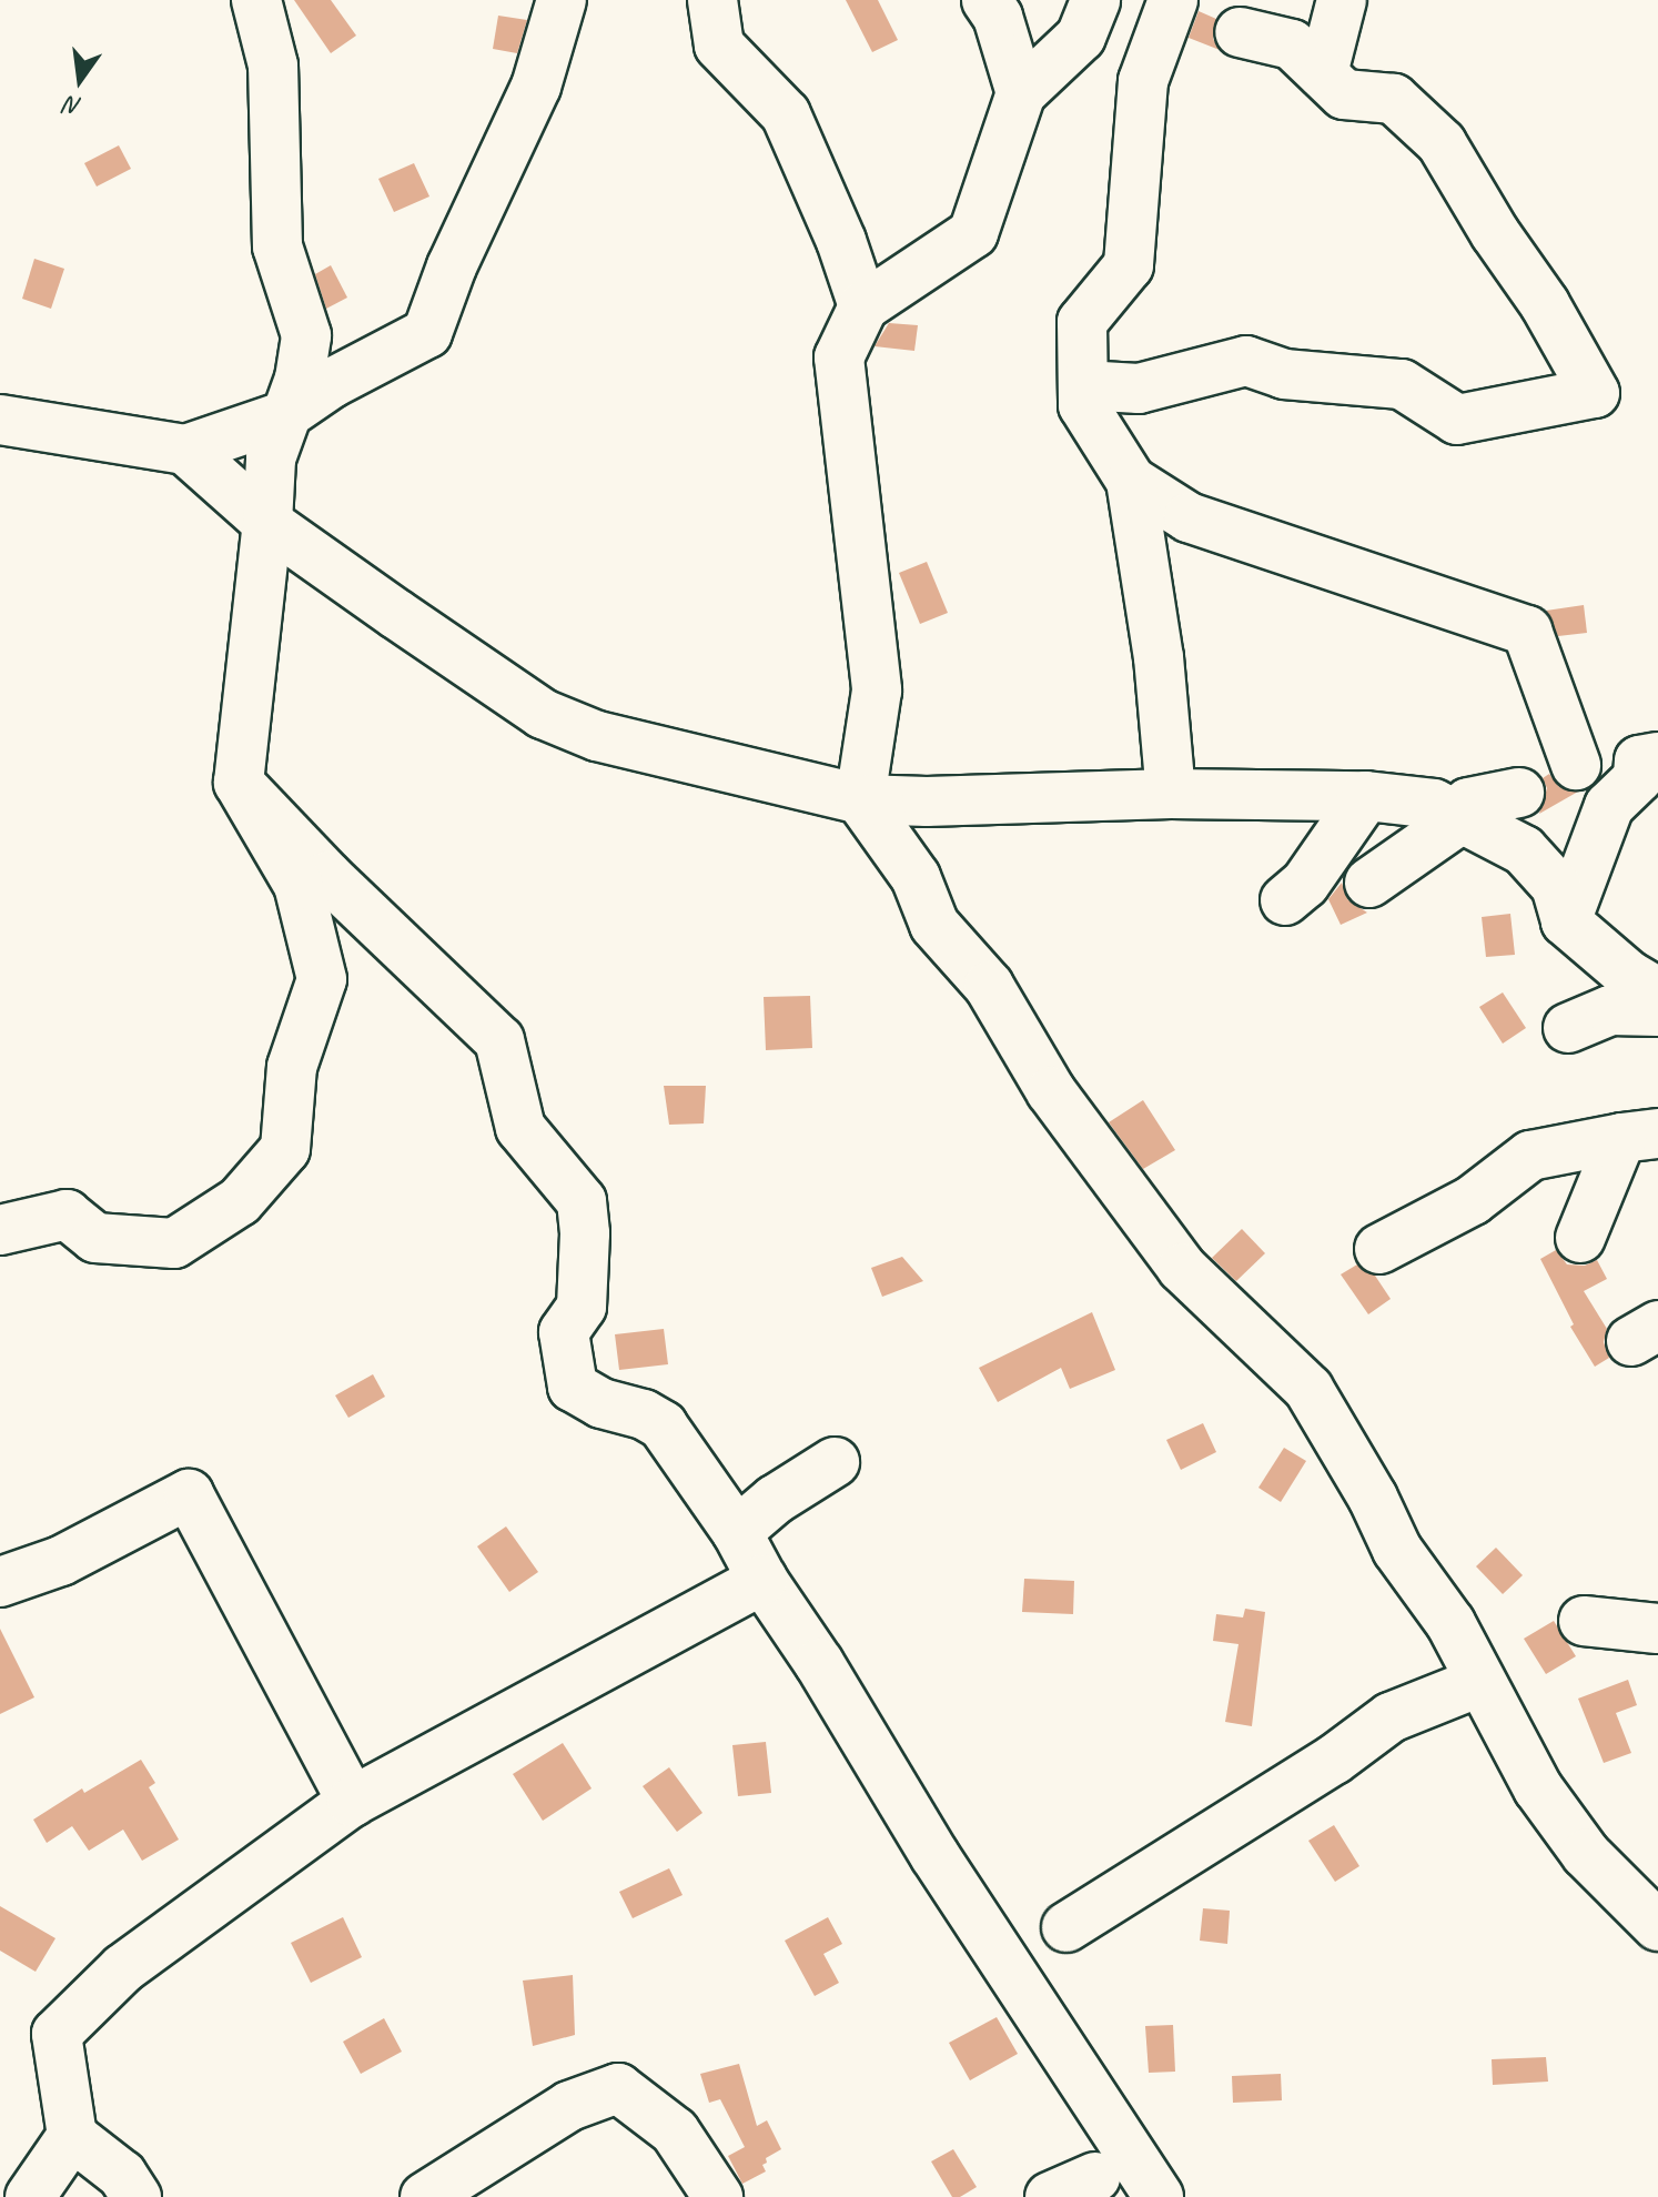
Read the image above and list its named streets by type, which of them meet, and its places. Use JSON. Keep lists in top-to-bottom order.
{
  "north": "bottom"
}
